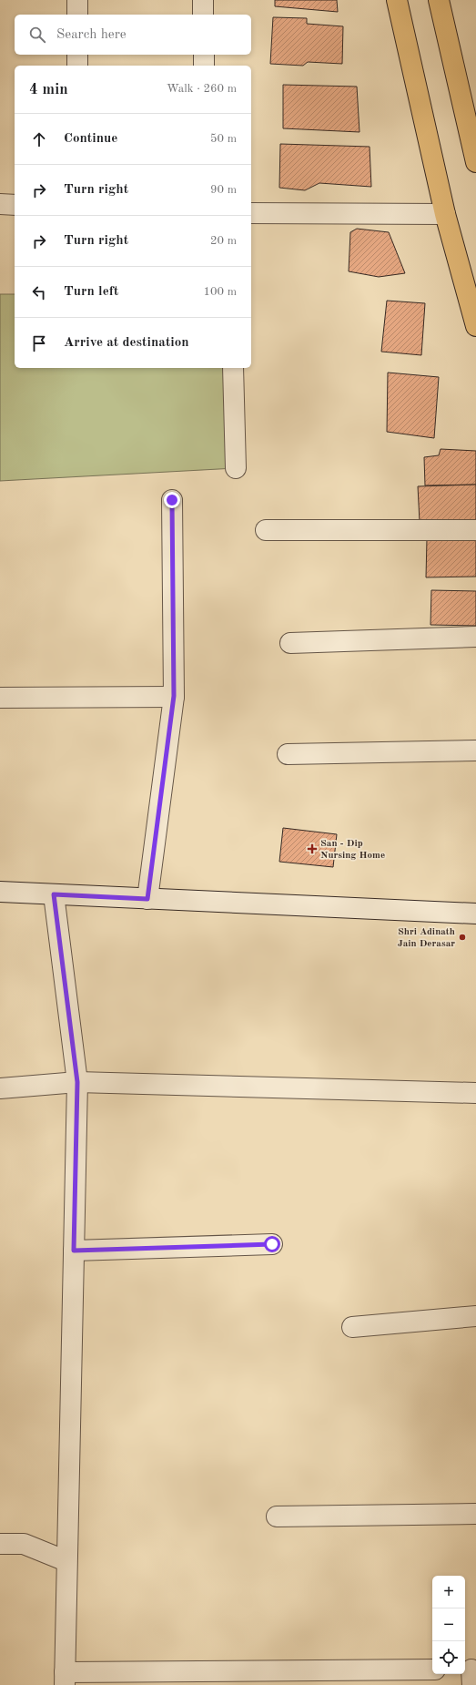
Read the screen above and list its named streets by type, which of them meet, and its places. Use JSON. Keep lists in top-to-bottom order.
{
  "places": {
    "health": ["San - Dip Nursing Home"],
    "other": ["Shri Adinath Jain Derasar"]
  },
  "page": {
    "search": "Search here",
    "heading": ["4 min", "Walk · 260 m"],
    "list": [
      ["Continue", "50 m"],
      ["Turn right", "90 m"],
      ["Turn right", "20 m"],
      ["Turn left", "100 m"],
      "Arrive at destination"
    ],
    "map_buttons": ["+", "−"]
  }
}
